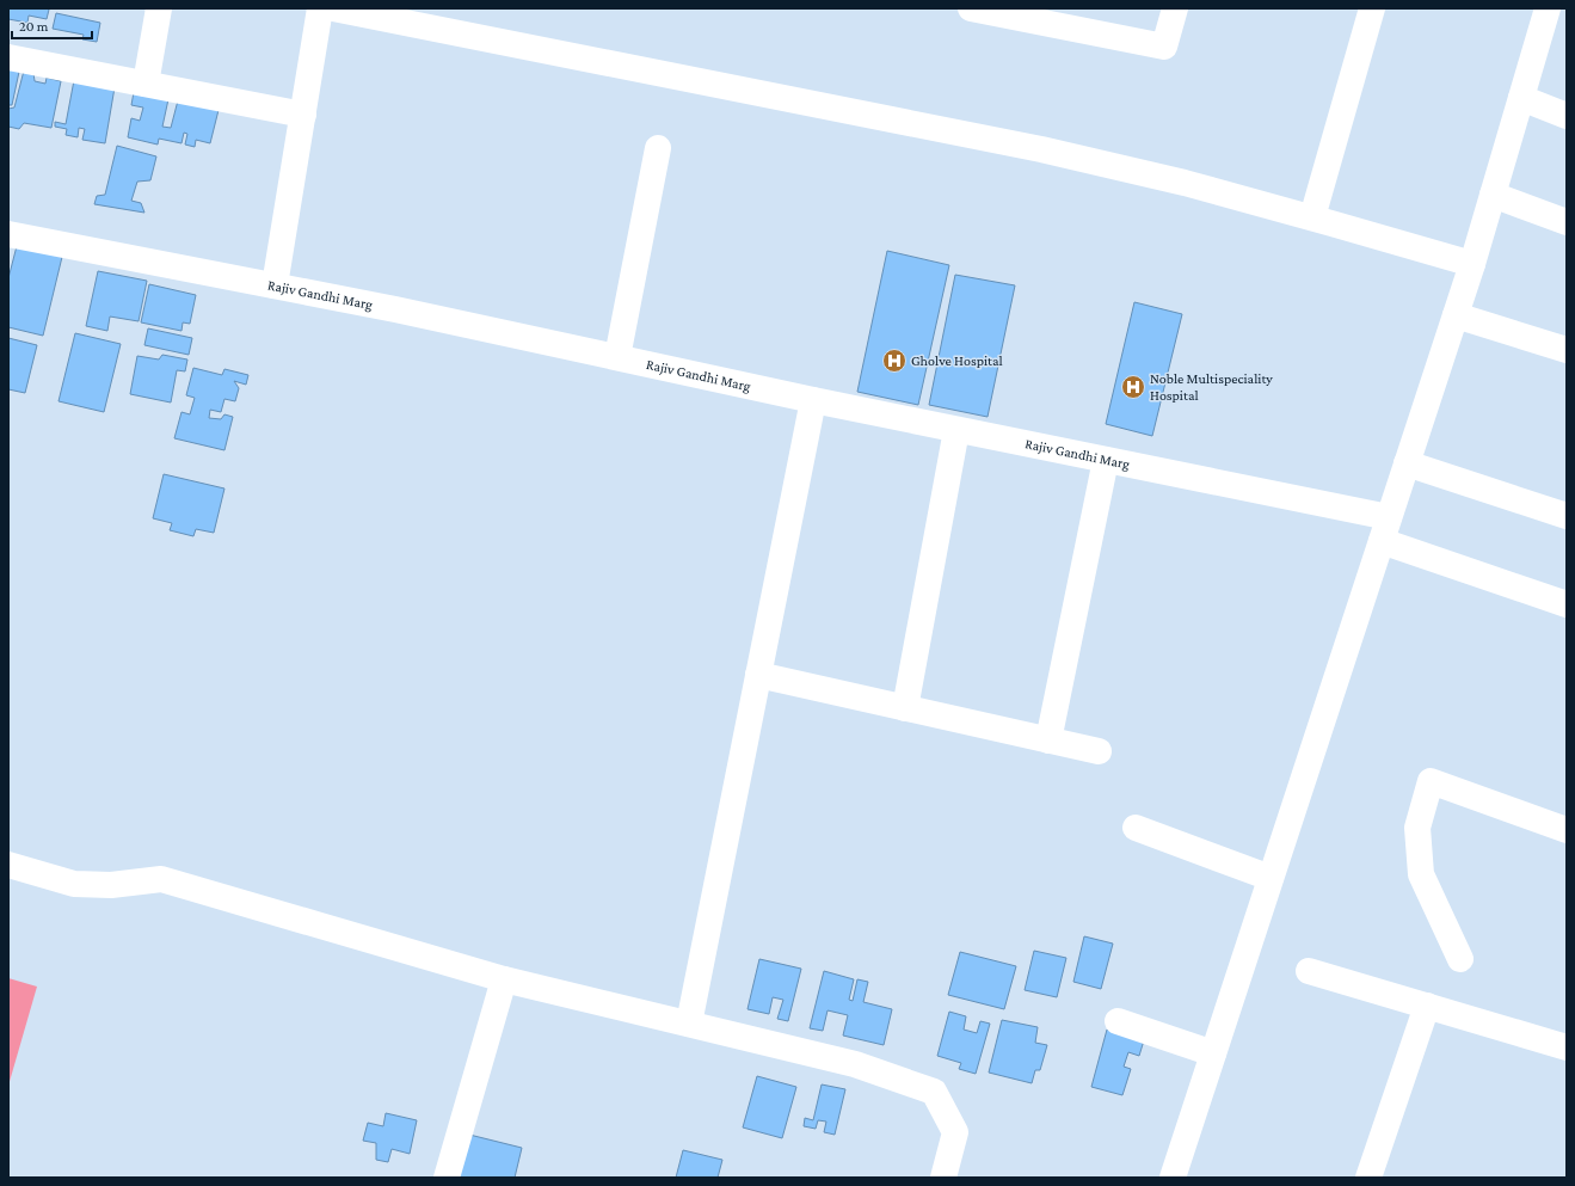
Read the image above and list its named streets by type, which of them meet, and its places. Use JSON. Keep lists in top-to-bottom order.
{
  "streets": {
    "street": ["Rajiv Gandhi Marg"]
  },
  "places": {
    "hospital": ["Gholve Hospital", "Noble Multispeciality Hospital"]
  },
  "scale_bar": "20 m"
}
